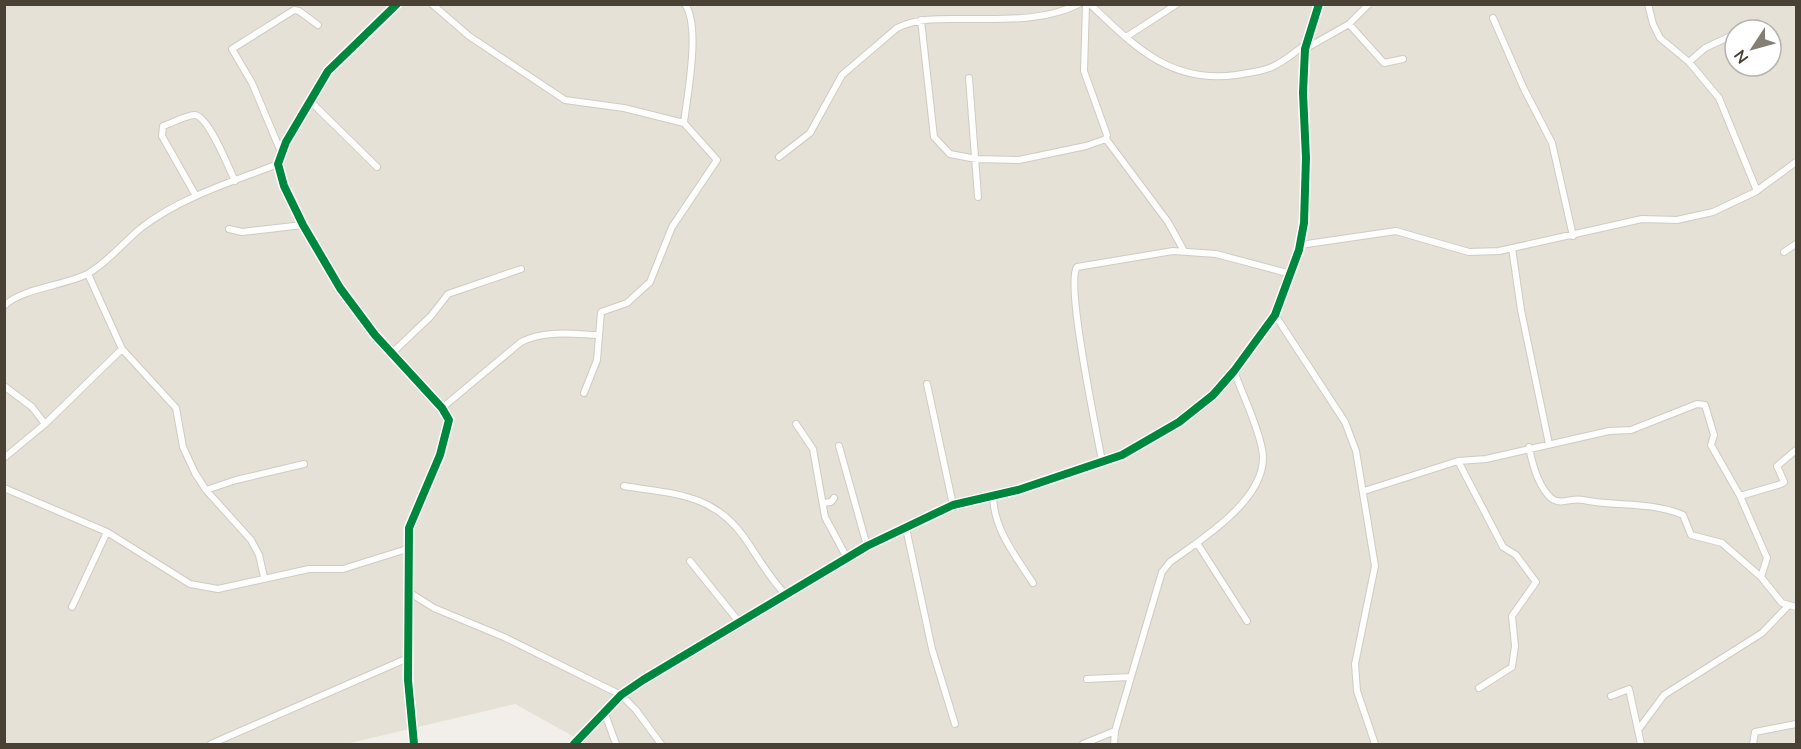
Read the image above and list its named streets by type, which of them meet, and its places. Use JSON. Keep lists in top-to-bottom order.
{
  "north": "bottom left"
}
